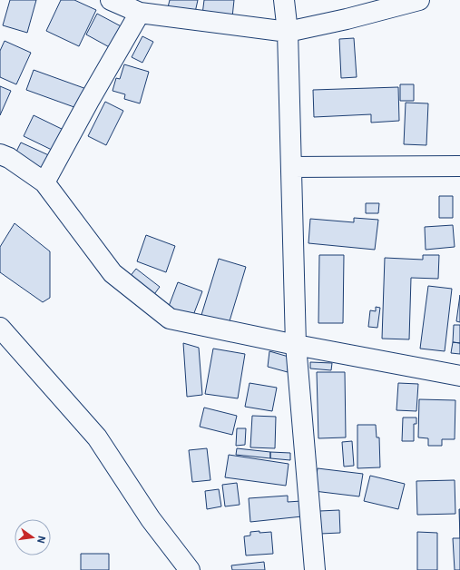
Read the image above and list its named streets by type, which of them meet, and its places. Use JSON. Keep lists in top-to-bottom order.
{
  "north": "right"
}
